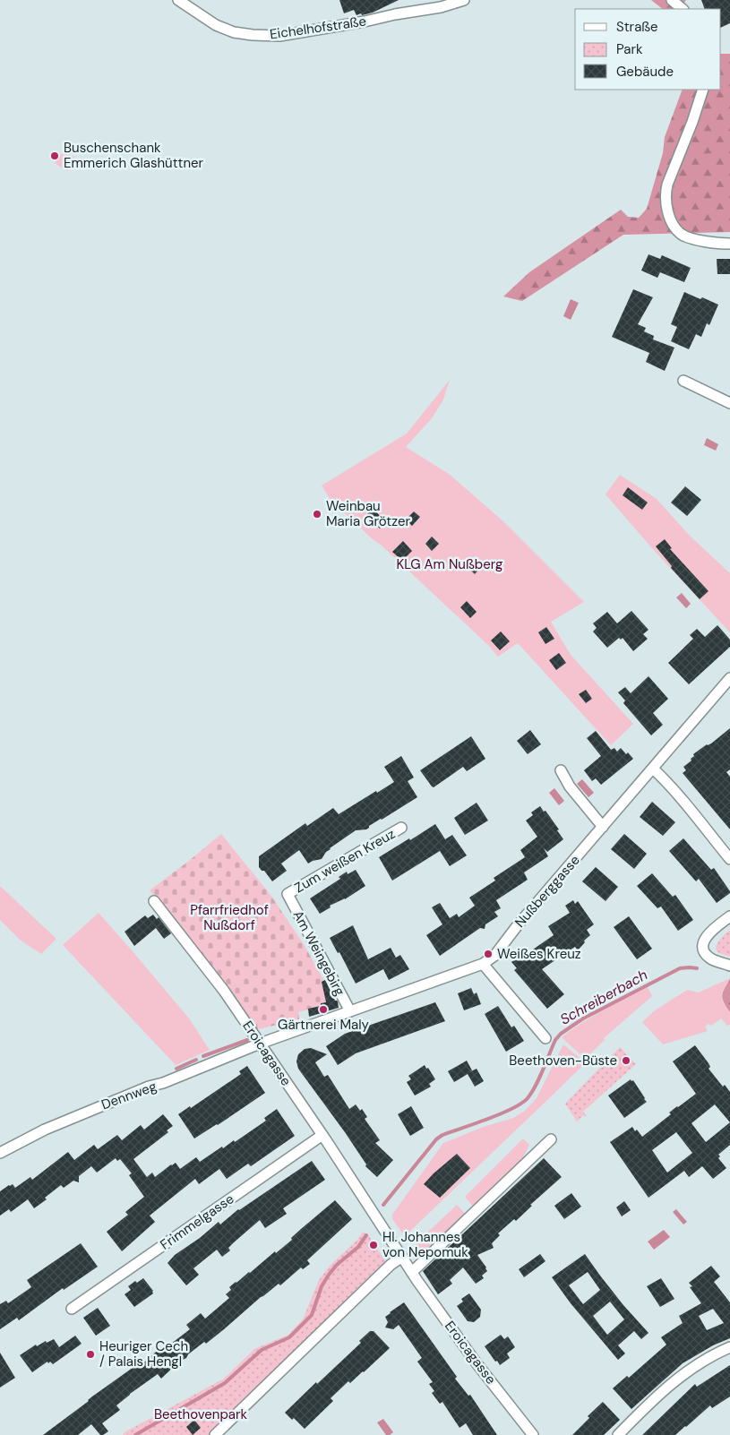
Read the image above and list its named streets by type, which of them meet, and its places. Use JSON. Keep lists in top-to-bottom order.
{
  "streets": {
    "street": [
      "Eichelhofstraße",
      "Zum weißen Kreuz",
      "Nußberggasse",
      "Am Weingebirg",
      "Eroicagasse",
      "Dennweg",
      "Frimmelgasse"
    ]
  },
  "crossings": [
    ["Zum weißen Kreuz", "Am Weingebirg"],
    ["Nußberggasse", "Am Weingebirg"],
    ["Nußberggasse", "Eroicagasse"],
    ["Nußberggasse", "Dennweg"],
    ["Eroicagasse", "Dennweg"],
    ["Eroicagasse", "Frimmelgasse"]
  ],
  "water": ["Schreiberbach"],
  "parks": ["KLG Am Nußberg", "Pfarrfriedhof Nußdorf", "Beethovenpark"],
  "places": [
    "Buschenschank Emmerich Glashüttner",
    "Weinbau Maria Grötzer",
    "Weißes Kreuz",
    "Gärtnerei Maly",
    "Beethoven-Büste",
    "Hl. Johannes von Nepomuk",
    "Heuriger Cech / Palais Hengl"
  ],
  "legend": ["Straße", "Park", "Gebäude"]
}
